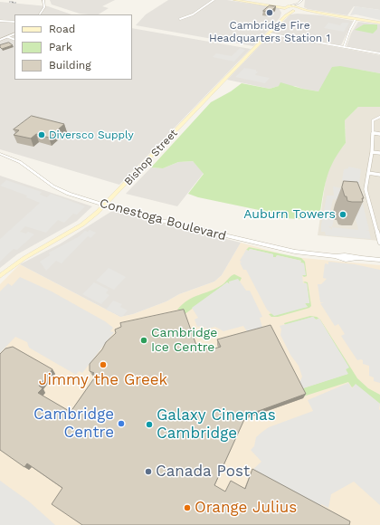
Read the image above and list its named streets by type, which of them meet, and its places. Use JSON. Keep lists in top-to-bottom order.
{
  "streets": {
    "main road": ["Bishop Street"],
    "street": ["Conestoga Boulevard"]
  },
  "crossings": [
    ["Bishop Street", "Conestoga Boulevard"]
  ],
  "places": [
    "Cambridge Fire Headquarters Station 1",
    "Diversco Supply",
    "Auburn Towers",
    "Cambridge Ice Centre",
    "Jimmy the Greek",
    "Cambridge Centre",
    "Galaxy Cinemas Cambridge",
    "Canada Post",
    "Orange Julius"
  ],
  "legend": ["Road", "Park", "Building"]
}
